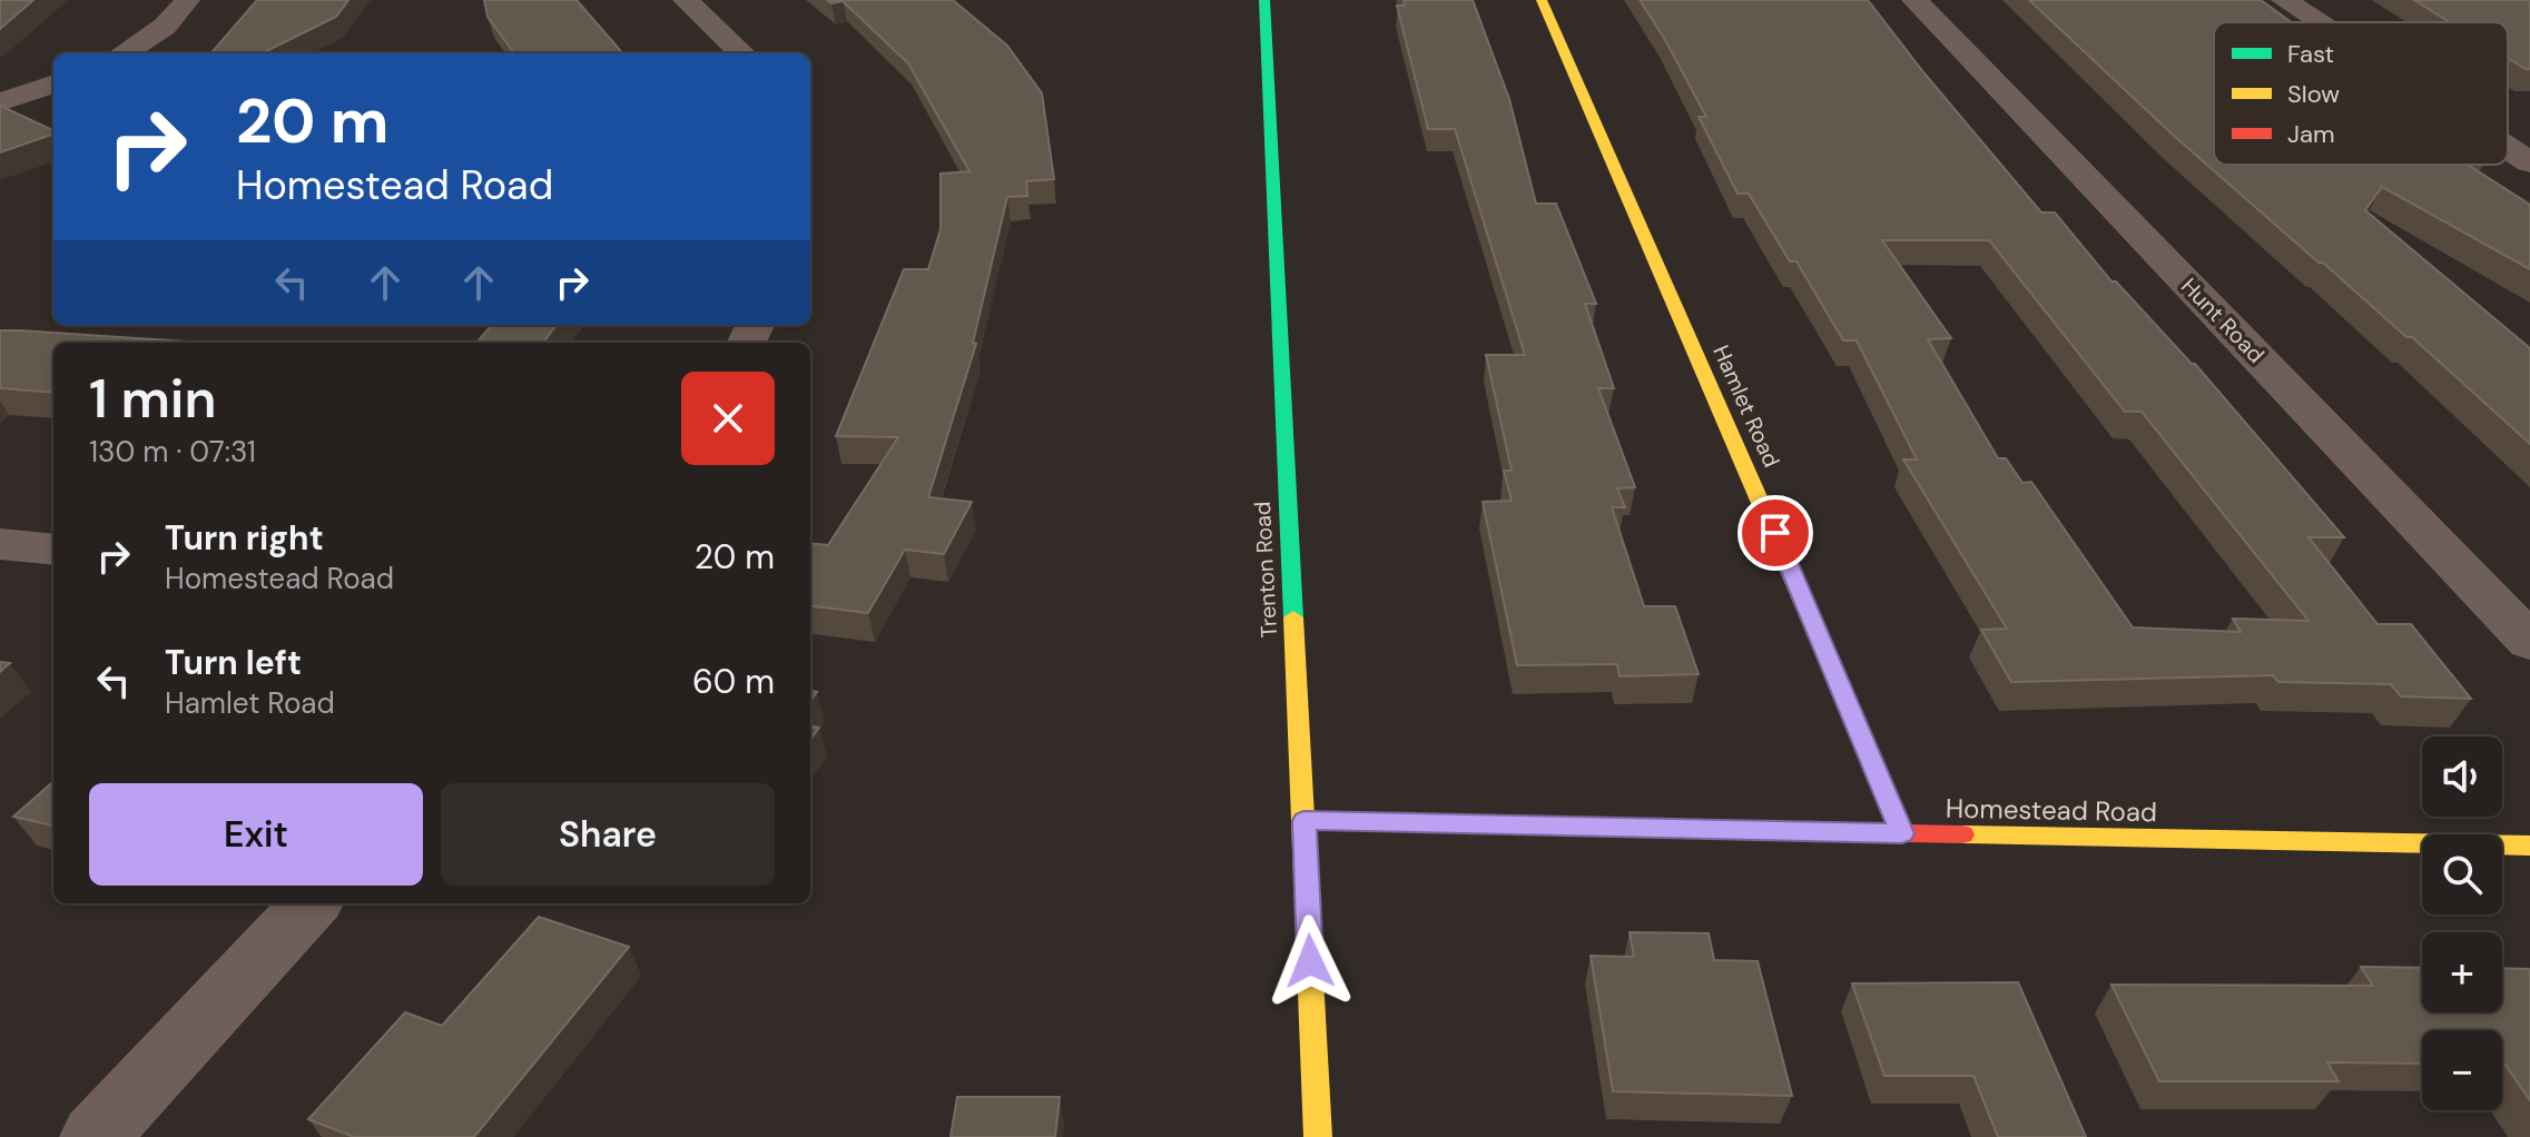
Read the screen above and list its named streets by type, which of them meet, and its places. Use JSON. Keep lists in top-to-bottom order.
{
  "streets": {
    "street": [
      "Hunt Road",
      "Hamlet Road",
      "Trenton Road",
      "Homestead Road"
    ]
  },
  "crossings": [
    ["Hamlet Road", "Homestead Road"],
    ["Trenton Road", "Homestead Road"]
  ],
  "legend": ["Fast", "Slow", "Jam"],
  "page": {
    "turn": ["20 m", "Homestead Road"],
    "heading": ["1 min", "130 m · 07:31"],
    "list": [
      {
        "name": "Turn right",
        "note": "Homestead Road",
        "value": "20 m"
      },
      {
        "name": "Turn left",
        "note": "Hamlet Road",
        "value": "60 m"
      }
    ],
    "map_buttons": ["+", "−"],
    "buttons": ["Exit", "Share"]
  }
}
